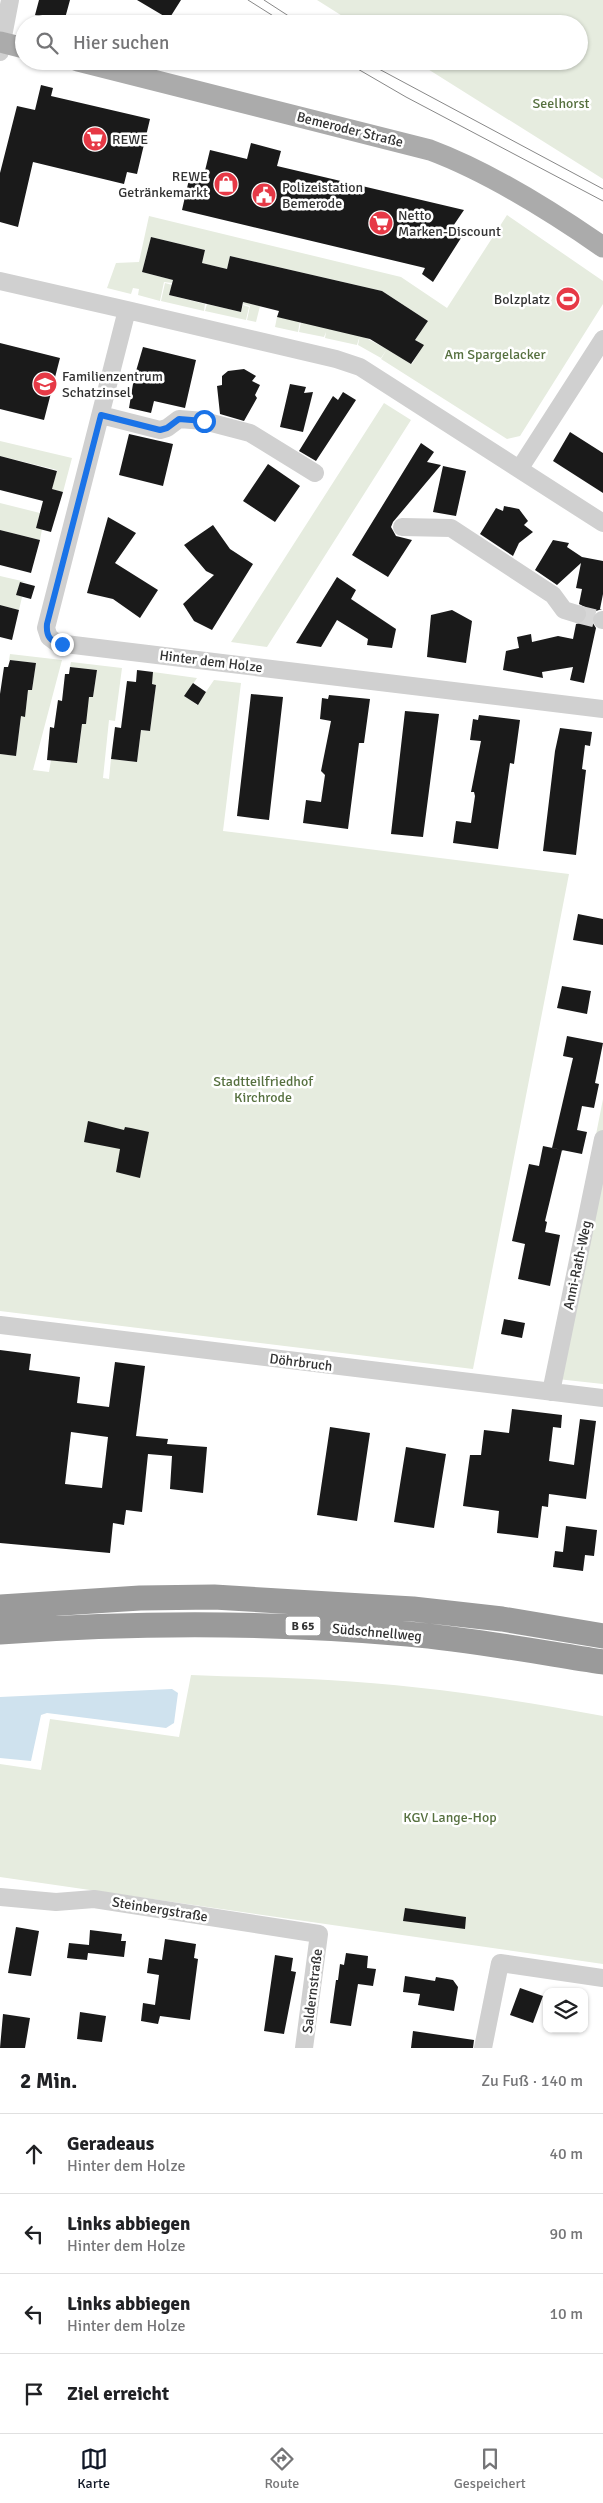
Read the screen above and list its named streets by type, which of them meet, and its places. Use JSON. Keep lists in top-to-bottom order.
{
  "streets": {
    "highway": ["B 65", "Südschnellweg"],
    "main road": ["Bemeroder Straße"],
    "street": [
      "Hinter dem Holze",
      "Anni-Rath-Weg",
      "Döhrbruch",
      "Steinbergstraße",
      "Saldernstraße"
    ]
  },
  "crossings": [
    ["Anni-Rath-Weg", "Döhrbruch"],
    ["Steinbergstraße", "Saldernstraße"]
  ],
  "parks": [
    "Seelhorst",
    "Am Spargelacker",
    "Stadtteilfriedhof Kirchrode",
    "KGV Lange-Hop"
  ],
  "places": {
    "supermarket": ["REWE", "Netto Marken-Discount"],
    "shop": ["REWE Getränkemarkt"],
    "public building": ["Polizeistation Bemerode"],
    "sports": ["Bolzplatz"],
    "school or university": ["Familienzentrum Schatzinsel"]
  },
  "page": {
    "search": "Hier suchen",
    "heading": ["2 Min.", "Zu Fuß · 140 m"],
    "list": [
      ["Geradeaus", "Hinter dem Holze", "40 m"],
      ["Links abbiegen", "Hinter dem Holze", "90 m"],
      ["Links abbiegen", "Hinter dem Holze", "10 m"],
      "Ziel erreicht"
    ],
    "nav": ["Karte", "Route", "Gespeichert"]
  }
}
